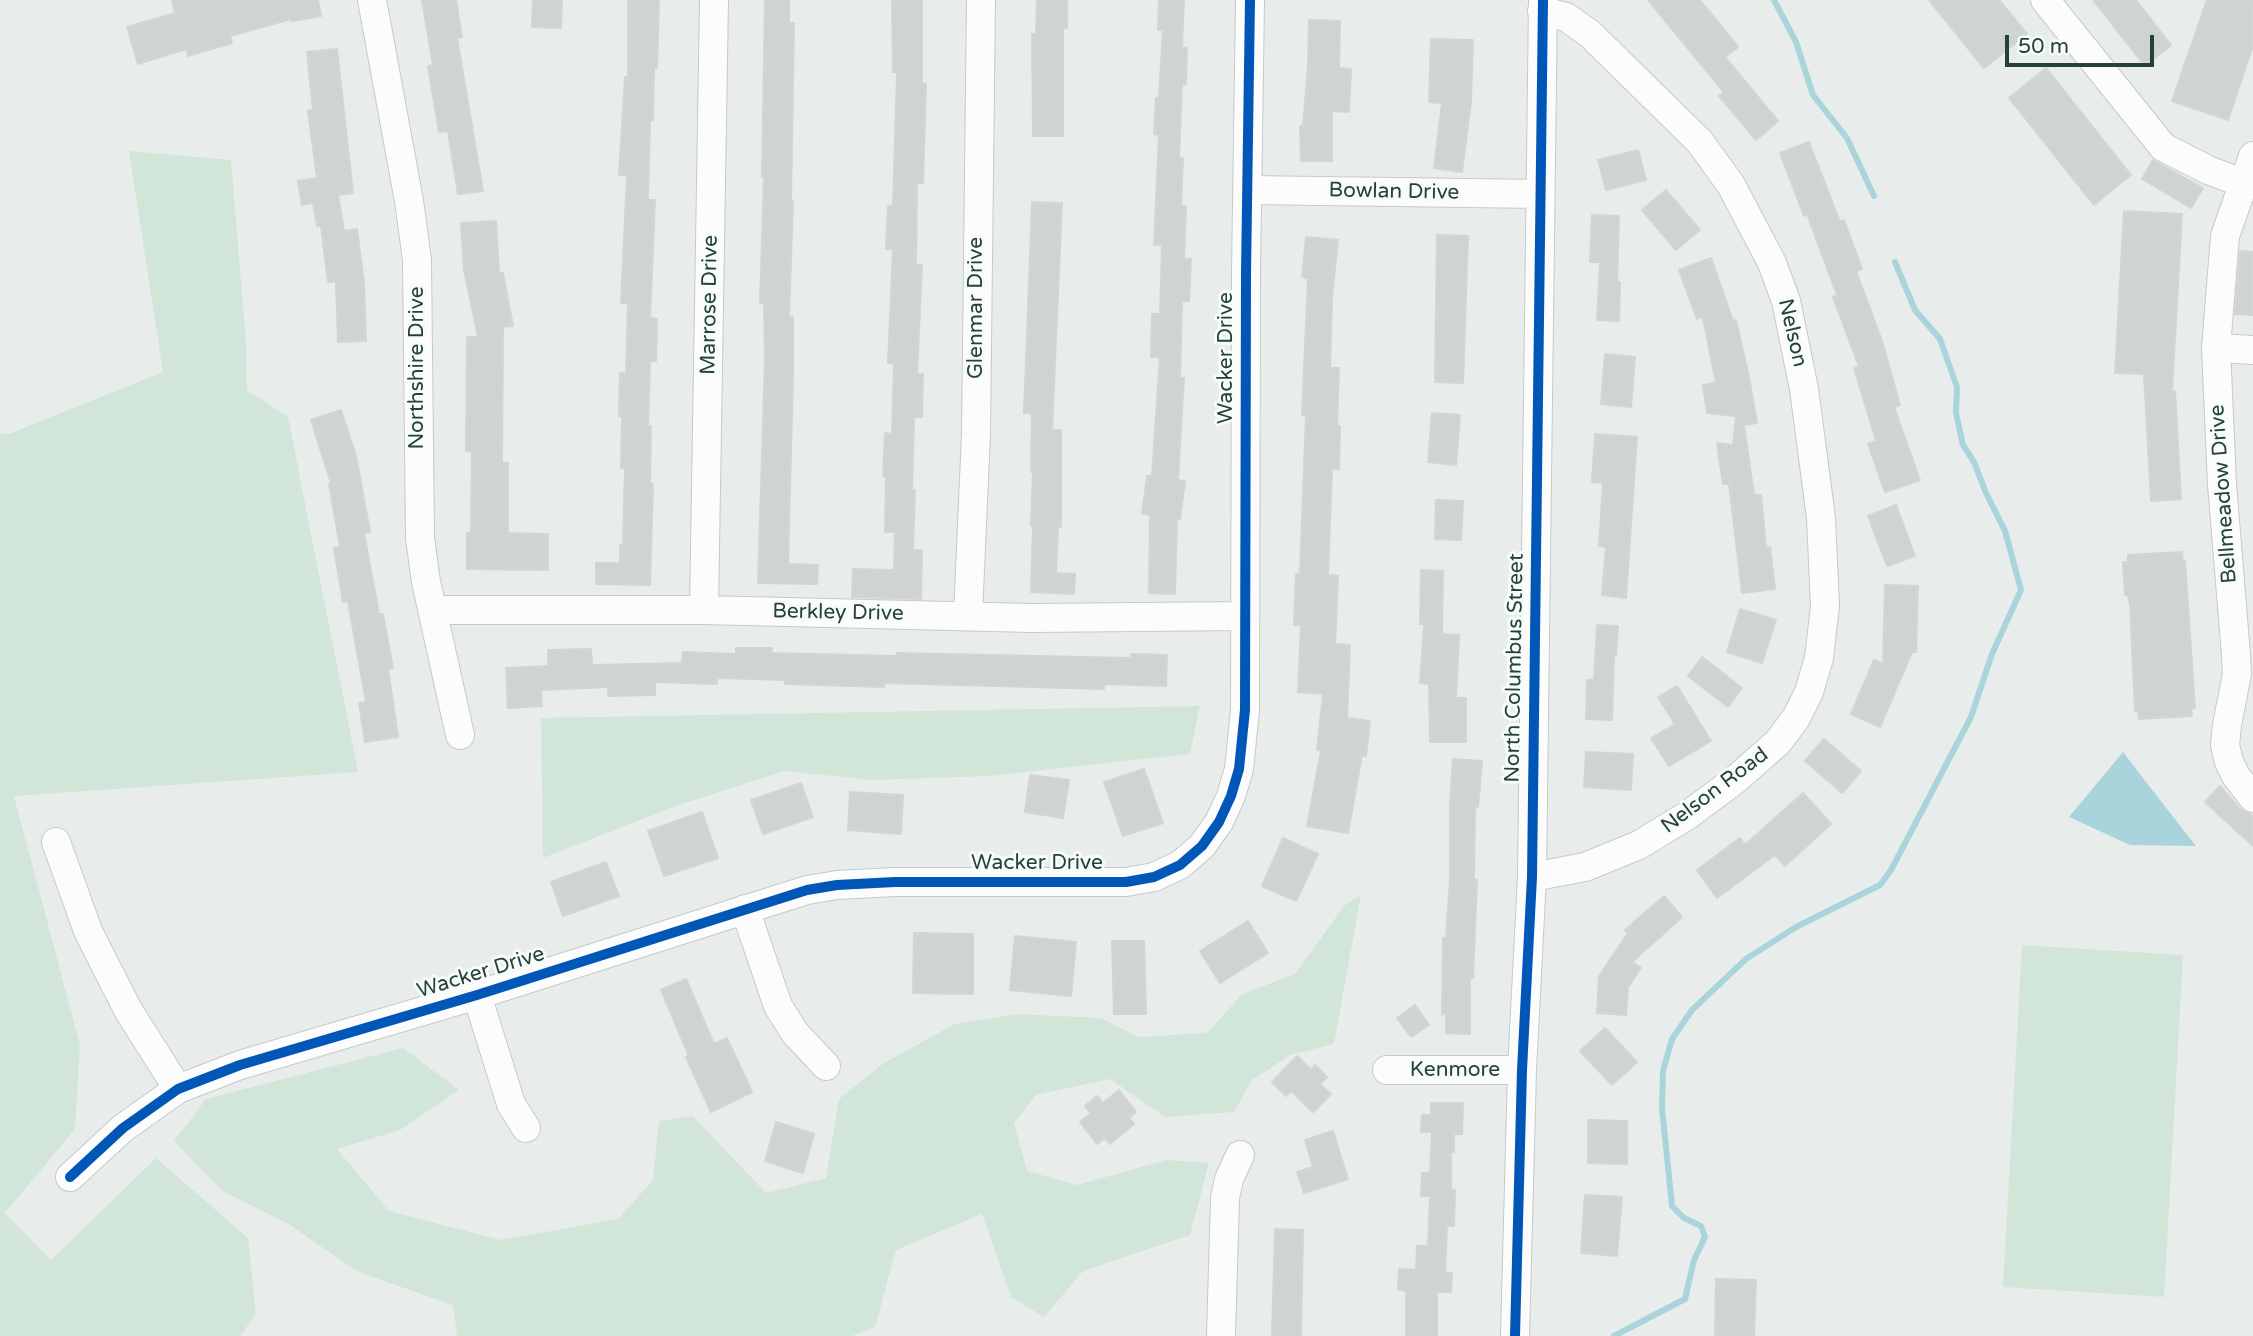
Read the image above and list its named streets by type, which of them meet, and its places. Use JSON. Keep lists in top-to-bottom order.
{
  "streets": {
    "street": [
      "Bowlan Drive",
      "Marrose Drive",
      "Glenmar Drive",
      "Nelson",
      "Wacker Drive",
      "Northshire Drive",
      "Bellmeadow Drive",
      "Berkley Drive",
      "North Columbus Street",
      "Nelson Road",
      "Kenmore"
    ]
  },
  "crossings": [
    ["Bowlan Drive", "Wacker Drive"],
    ["Bowlan Drive", "North Columbus Street"],
    ["Marrose Drive", "Berkley Drive"],
    ["Glenmar Drive", "Berkley Drive"],
    ["Nelson", "North Columbus Street"],
    ["Nelson", "Nelson Road"],
    ["Wacker Drive", "Berkley Drive"],
    ["Northshire Drive", "Berkley Drive"],
    ["North Columbus Street", "Nelson Road"],
    ["North Columbus Street", "Kenmore"]
  ],
  "scale_bar": "50 m"
}
